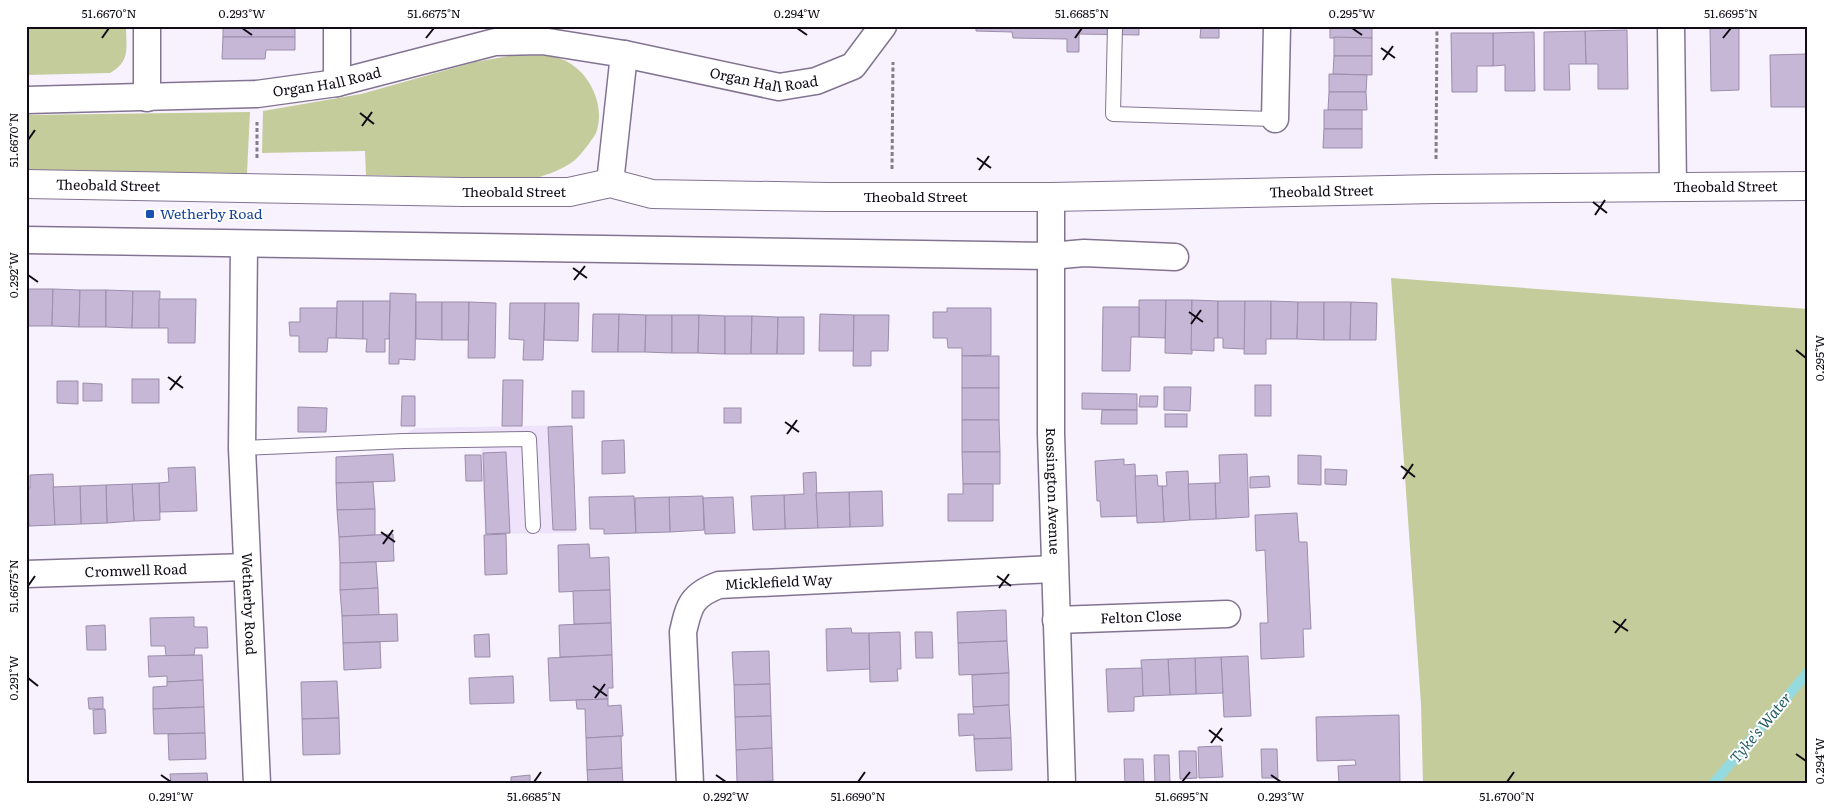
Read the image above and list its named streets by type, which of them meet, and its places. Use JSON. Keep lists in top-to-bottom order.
{
  "streets": {
    "street": [
      "Organ Hall Road",
      "Theobald Street",
      "Rossington Avenue",
      "Cromwell Road",
      "Micklefield Way",
      "Wetherby Road",
      "Felton Close"
    ]
  },
  "crossings": [
    ["Theobald Street", "Rossington Avenue"],
    ["Rossington Avenue", "Micklefield Way"],
    ["Rossington Avenue", "Felton Close"],
    ["Cromwell Road", "Wetherby Road"]
  ],
  "water": ["Tyke's Water"],
  "places": {
    "transit": ["Wetherby Road"]
  },
  "coordinates": [
    "51.6670°N",
    "0.293°W",
    "51.6675°N",
    "0.294°W",
    "51.6685°N",
    "0.295°W",
    "51.6695°N",
    "0.292°W",
    "0.291°W",
    "51.6690°N",
    "51.6700°N"
  ]
}
